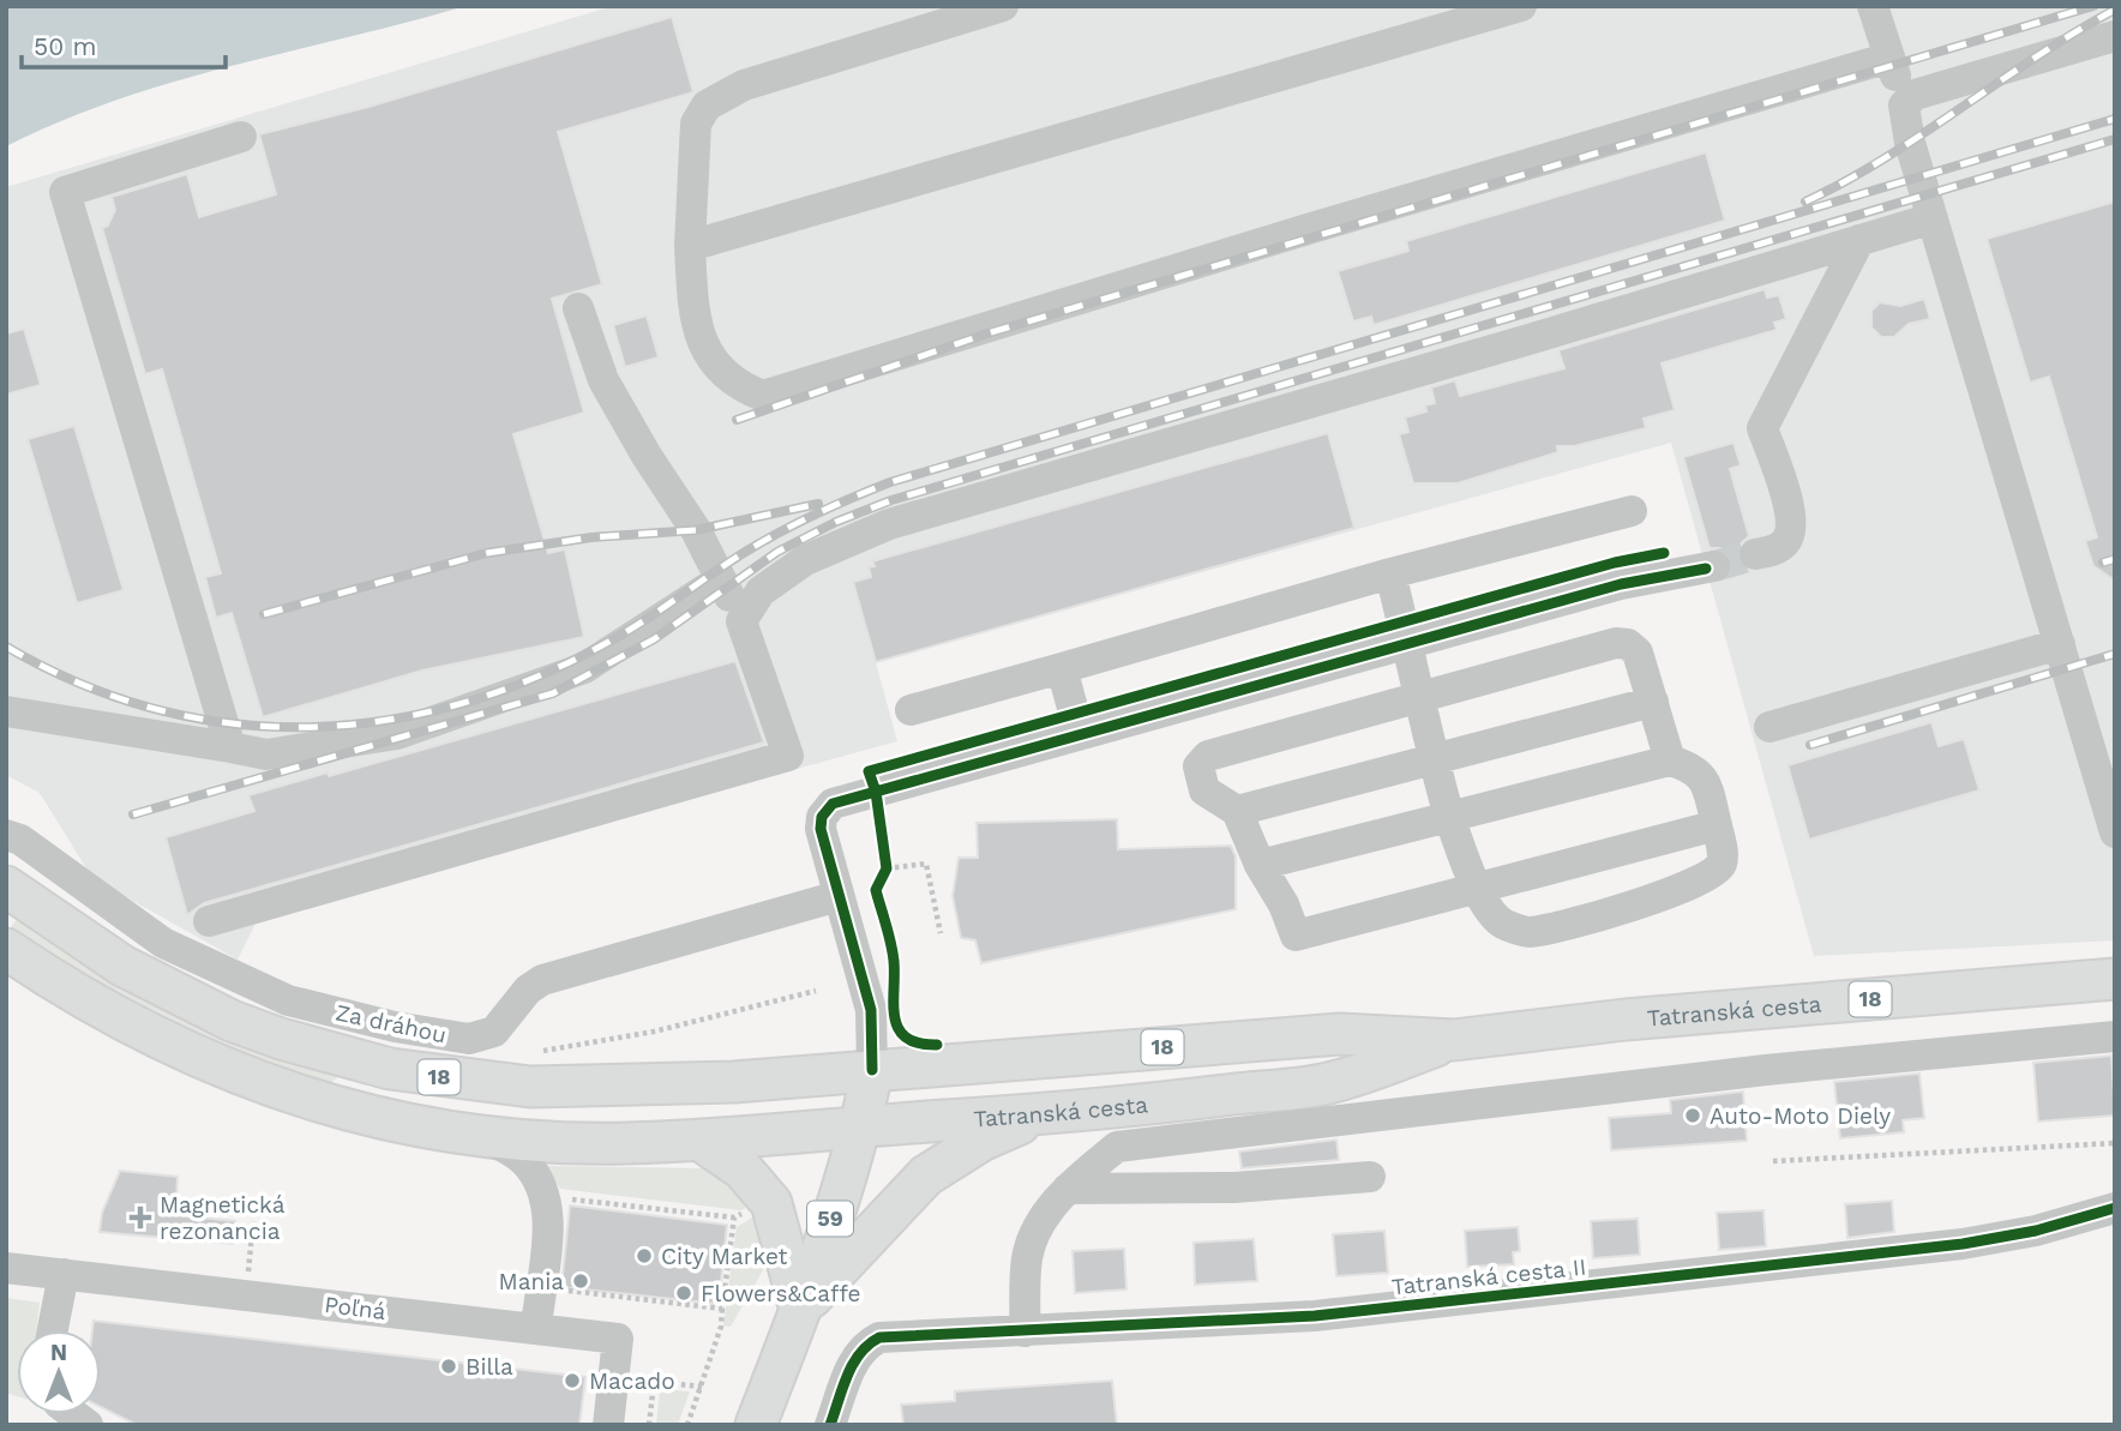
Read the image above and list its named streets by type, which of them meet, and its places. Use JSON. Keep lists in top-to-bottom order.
{
  "streets": {
    "main road": ["18", "Tatranská cesta", "59"],
    "street": ["Za dráhou", "Tatranská cesta II", "Poľná"]
  },
  "crossings": [
    ["18", "Tatranská cesta"],
    ["18", "59"],
    ["Tatranská cesta", "59"]
  ],
  "places": {
    "other": [
      "Auto-Moto Diely",
      "City Market",
      "Mania",
      "Flowers&Caffe",
      "Billa",
      "Macado"
    ],
    "health": ["Magnetická rezonancia"]
  },
  "scale_bar": "50 m",
  "north": "top"
}
